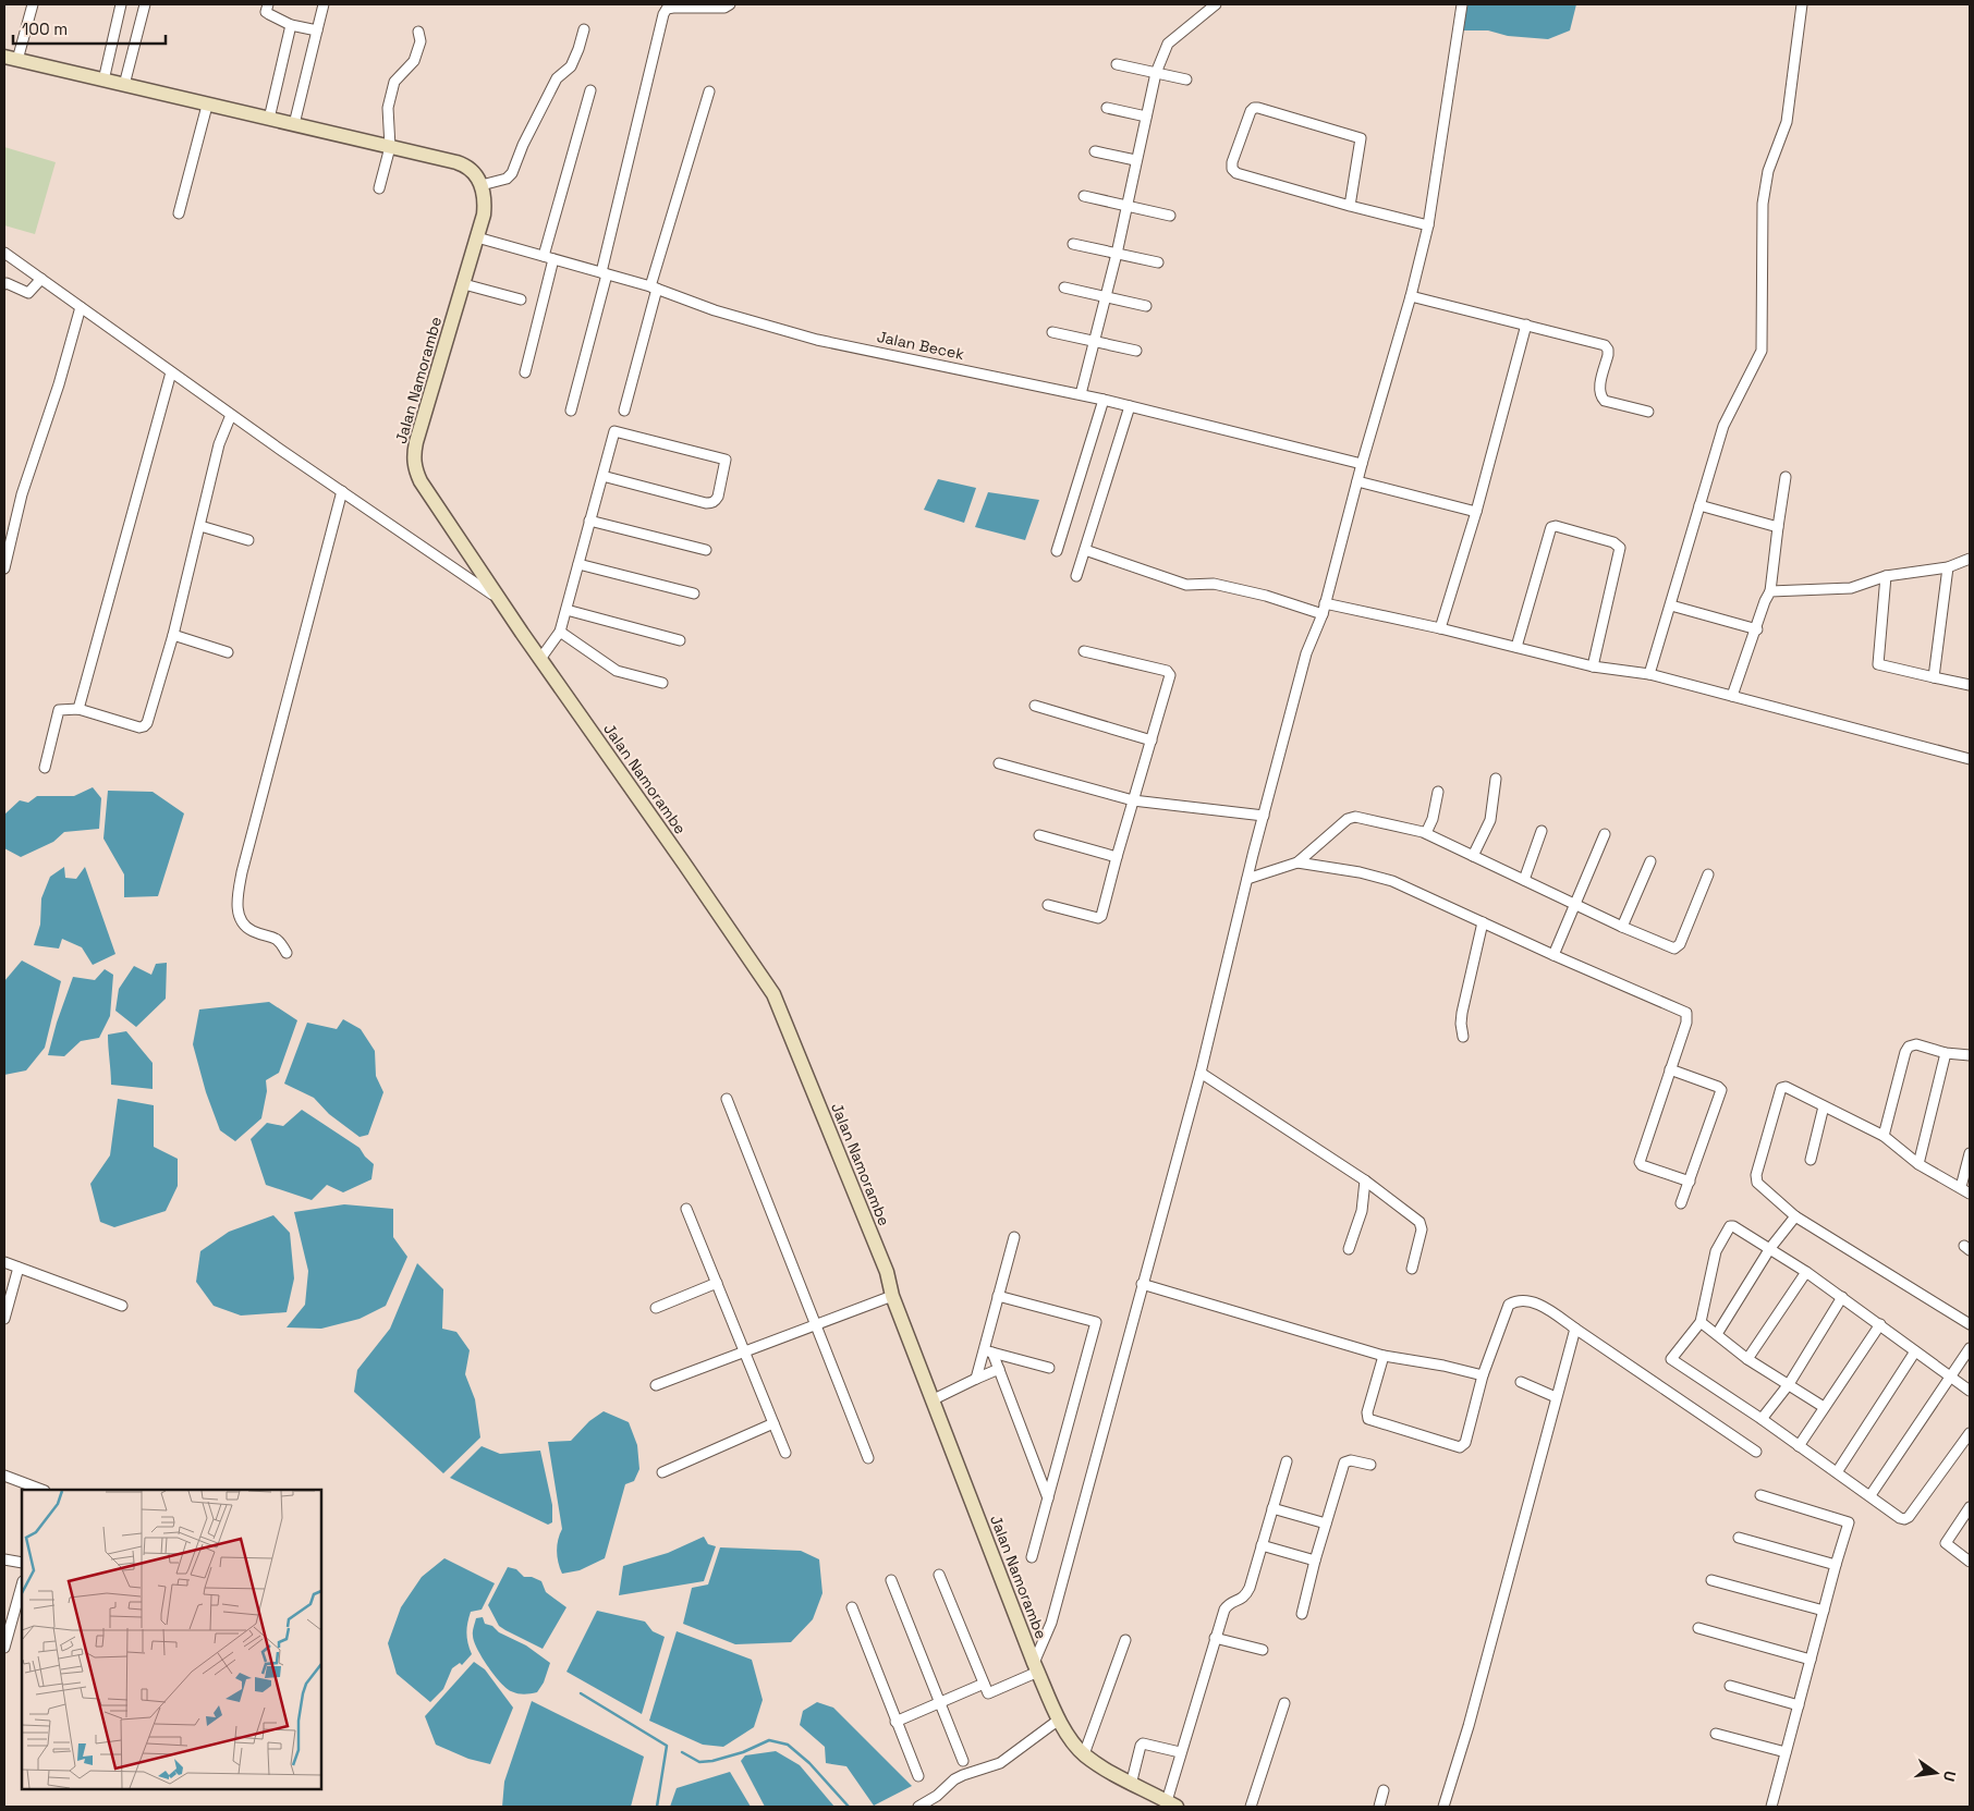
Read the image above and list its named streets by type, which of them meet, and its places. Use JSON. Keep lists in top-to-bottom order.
{
  "streets": {
    "main road": ["Jalan Namorambe"],
    "street": ["Jalan Becek"]
  },
  "crossings": [
    ["Jalan Becek", "Jalan Namorambe"]
  ],
  "scale_bar": "100 m",
  "north": "right"
}
